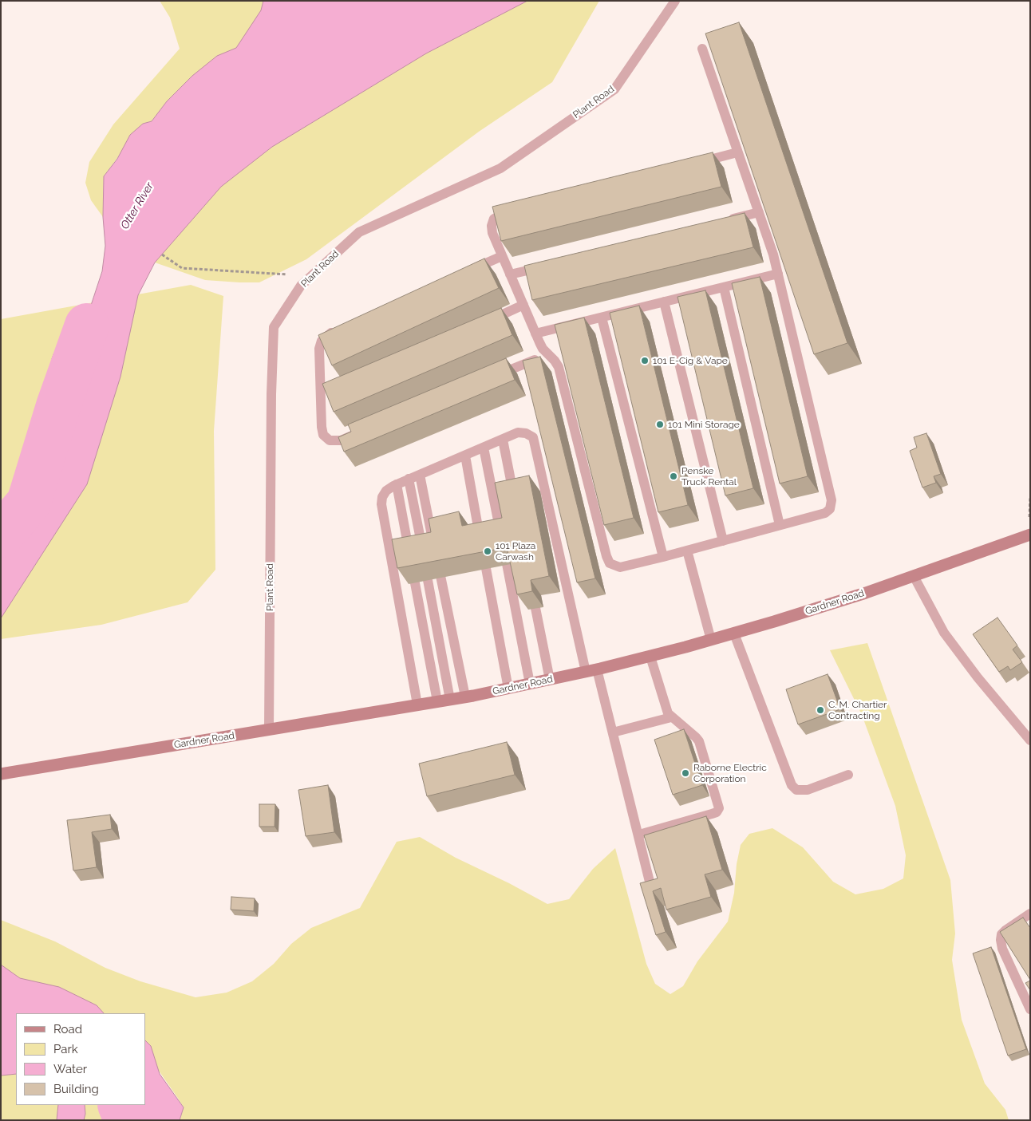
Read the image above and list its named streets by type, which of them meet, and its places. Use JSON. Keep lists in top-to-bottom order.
{
  "streets": {
    "main road": ["Gardner Road"],
    "lane": ["Plant Road"]
  },
  "crossings": [
    ["Plant Road", "Gardner Road"]
  ],
  "water": ["Otter River"],
  "places": [
    "101 E-Cig & Vape",
    "101 Mini Storage",
    "Penske Truck Rental",
    "101 Plaza Carwash",
    "C. M. Chartier Contracting",
    "Raborne Electric Corporation"
  ],
  "legend": [
    "Road",
    "Park",
    "Water",
    "Building"
  ]
}
